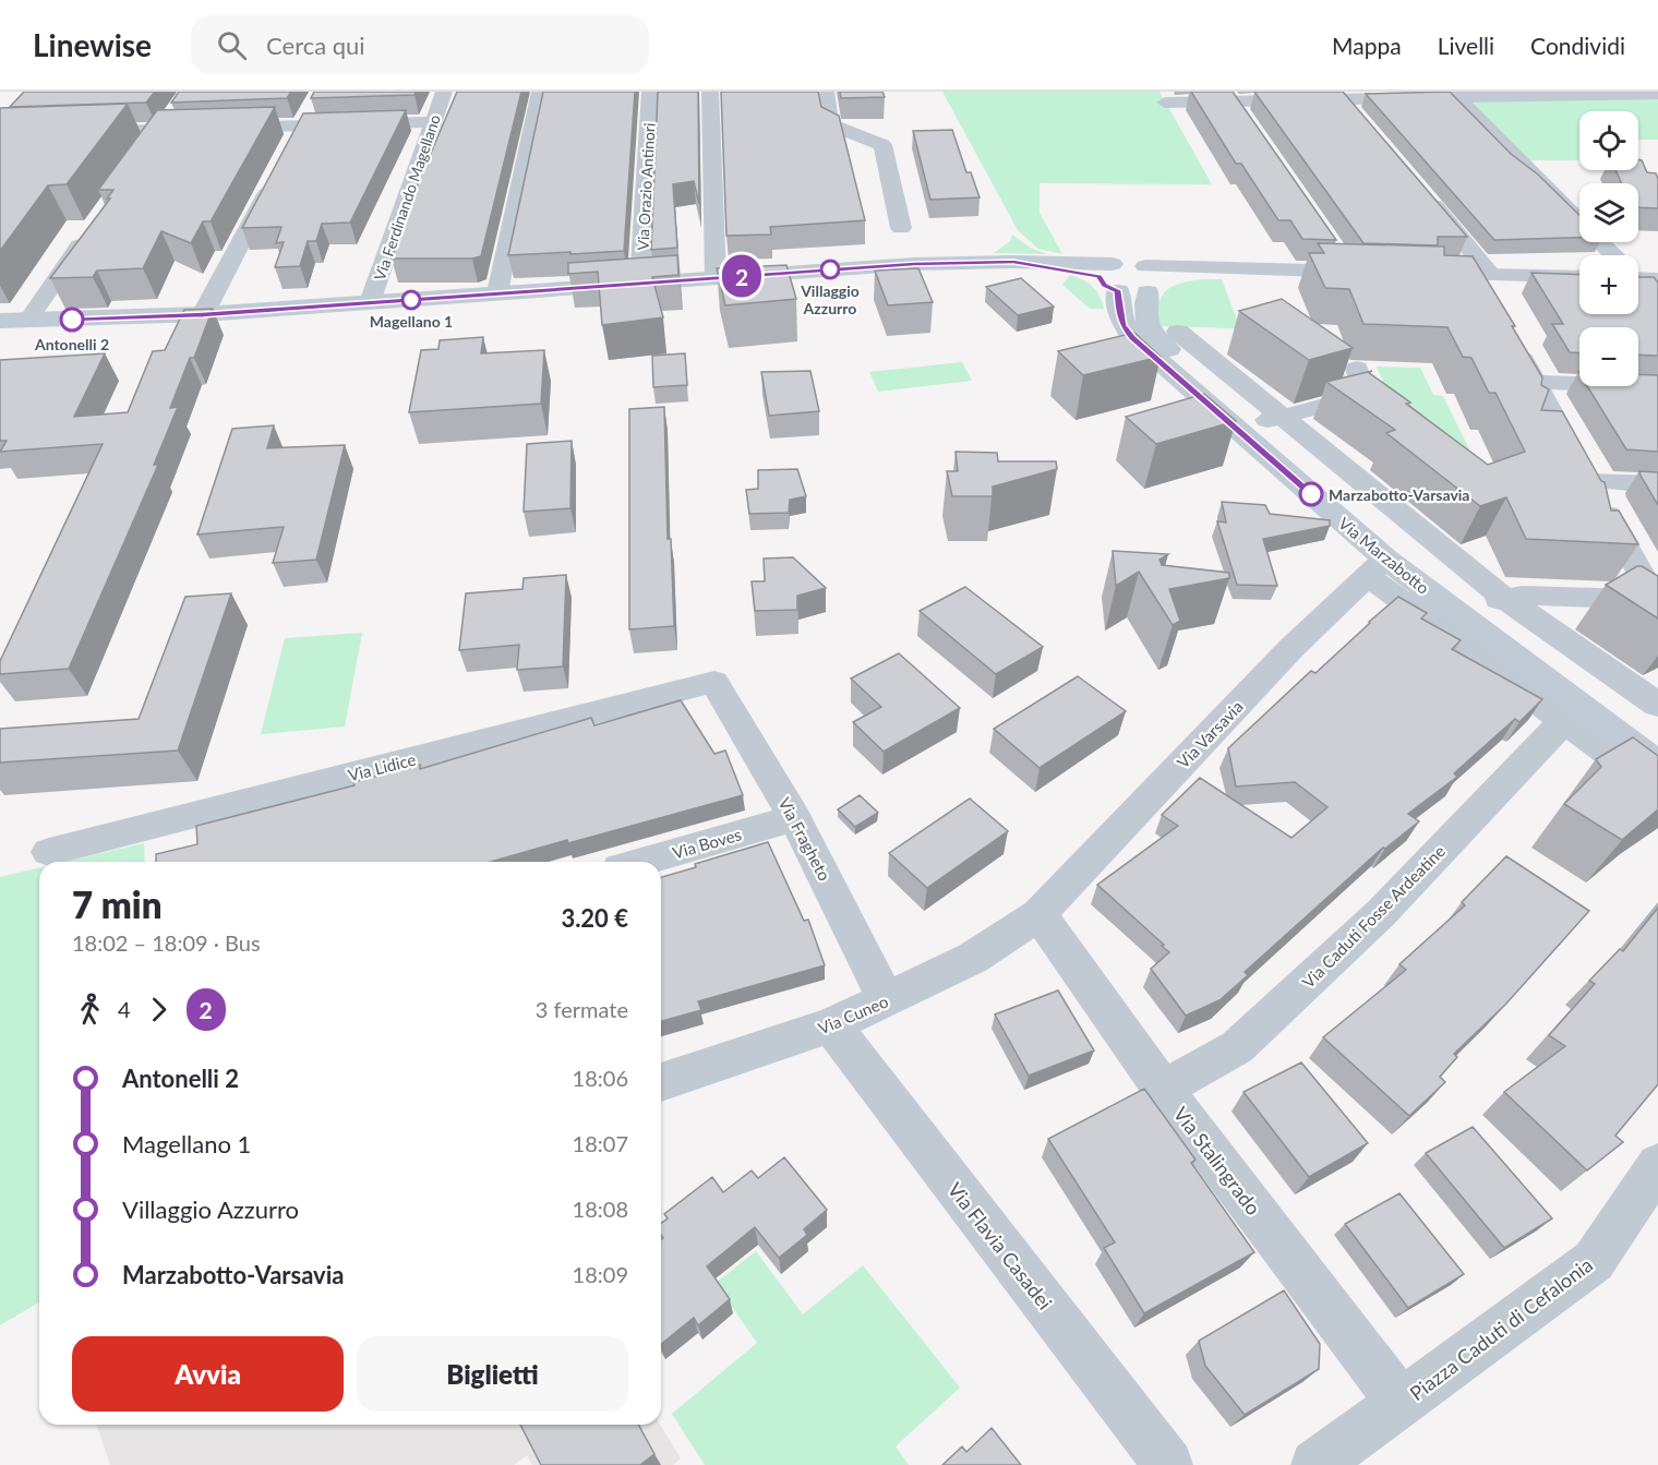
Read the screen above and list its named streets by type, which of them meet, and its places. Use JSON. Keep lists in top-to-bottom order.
{
  "streets": {
    "main road": ["Via Marzabotto"],
    "street": [
      "Via Orazio Antinori",
      "Via Ferdinando Magellano",
      "Via Varsavia",
      "Via Lidice",
      "Via Fragheto",
      "Via Boves",
      "Via Caduti Fosse Ardeatine",
      "Via Cuneo",
      "Via Stalingrado",
      "Via Flavia Casadei",
      "Piazza Caduti di Cefalonia"
    ]
  },
  "crossings": [
    ["Via Marzabotto", "Via Varsavia"],
    ["Via Marzabotto", "Via Caduti Fosse Ardeatine"],
    ["Via Varsavia", "Via Cuneo"],
    ["Via Varsavia", "Via Stalingrado"],
    ["Via Lidice", "Via Fragheto"],
    ["Via Fragheto", "Via Boves"],
    ["Via Fragheto", "Via Cuneo"],
    ["Via Caduti Fosse Ardeatine", "Via Stalingrado"],
    ["Via Cuneo", "Via Stalingrado"],
    ["Via Cuneo", "Via Flavia Casadei"],
    ["Via Stalingrado", "Piazza Caduti di Cefalonia"]
  ],
  "places": [
    "Villaggio Azzurro",
    "Magellano 1",
    "Antonelli 2",
    "Marzabotto-Varsavia"
  ],
  "lines": ["bus line 2"],
  "page": {
    "header": "Linewise",
    "search": "Cerca qui",
    "nav": ["Mappa", "Livelli", "Condividi"],
    "on_map": "2",
    "map_buttons": ["+", "−"],
    "heading": ["7 min", "18:02 – 18:09 · Bus", "3.20 €"],
    "legs": ["4", "2", "3 fermate"],
    "list": [
      {
        "name": "Antonelli 2",
        "value": "18:06"
      },
      {
        "name": "Magellano 1",
        "value": "18:07"
      },
      {
        "name": "Villaggio Azzurro",
        "value": "18:08"
      },
      {
        "name": "Marzabotto-Varsavia",
        "value": "18:09"
      }
    ],
    "buttons": ["Avvia", "Biglietti"]
  }
}
